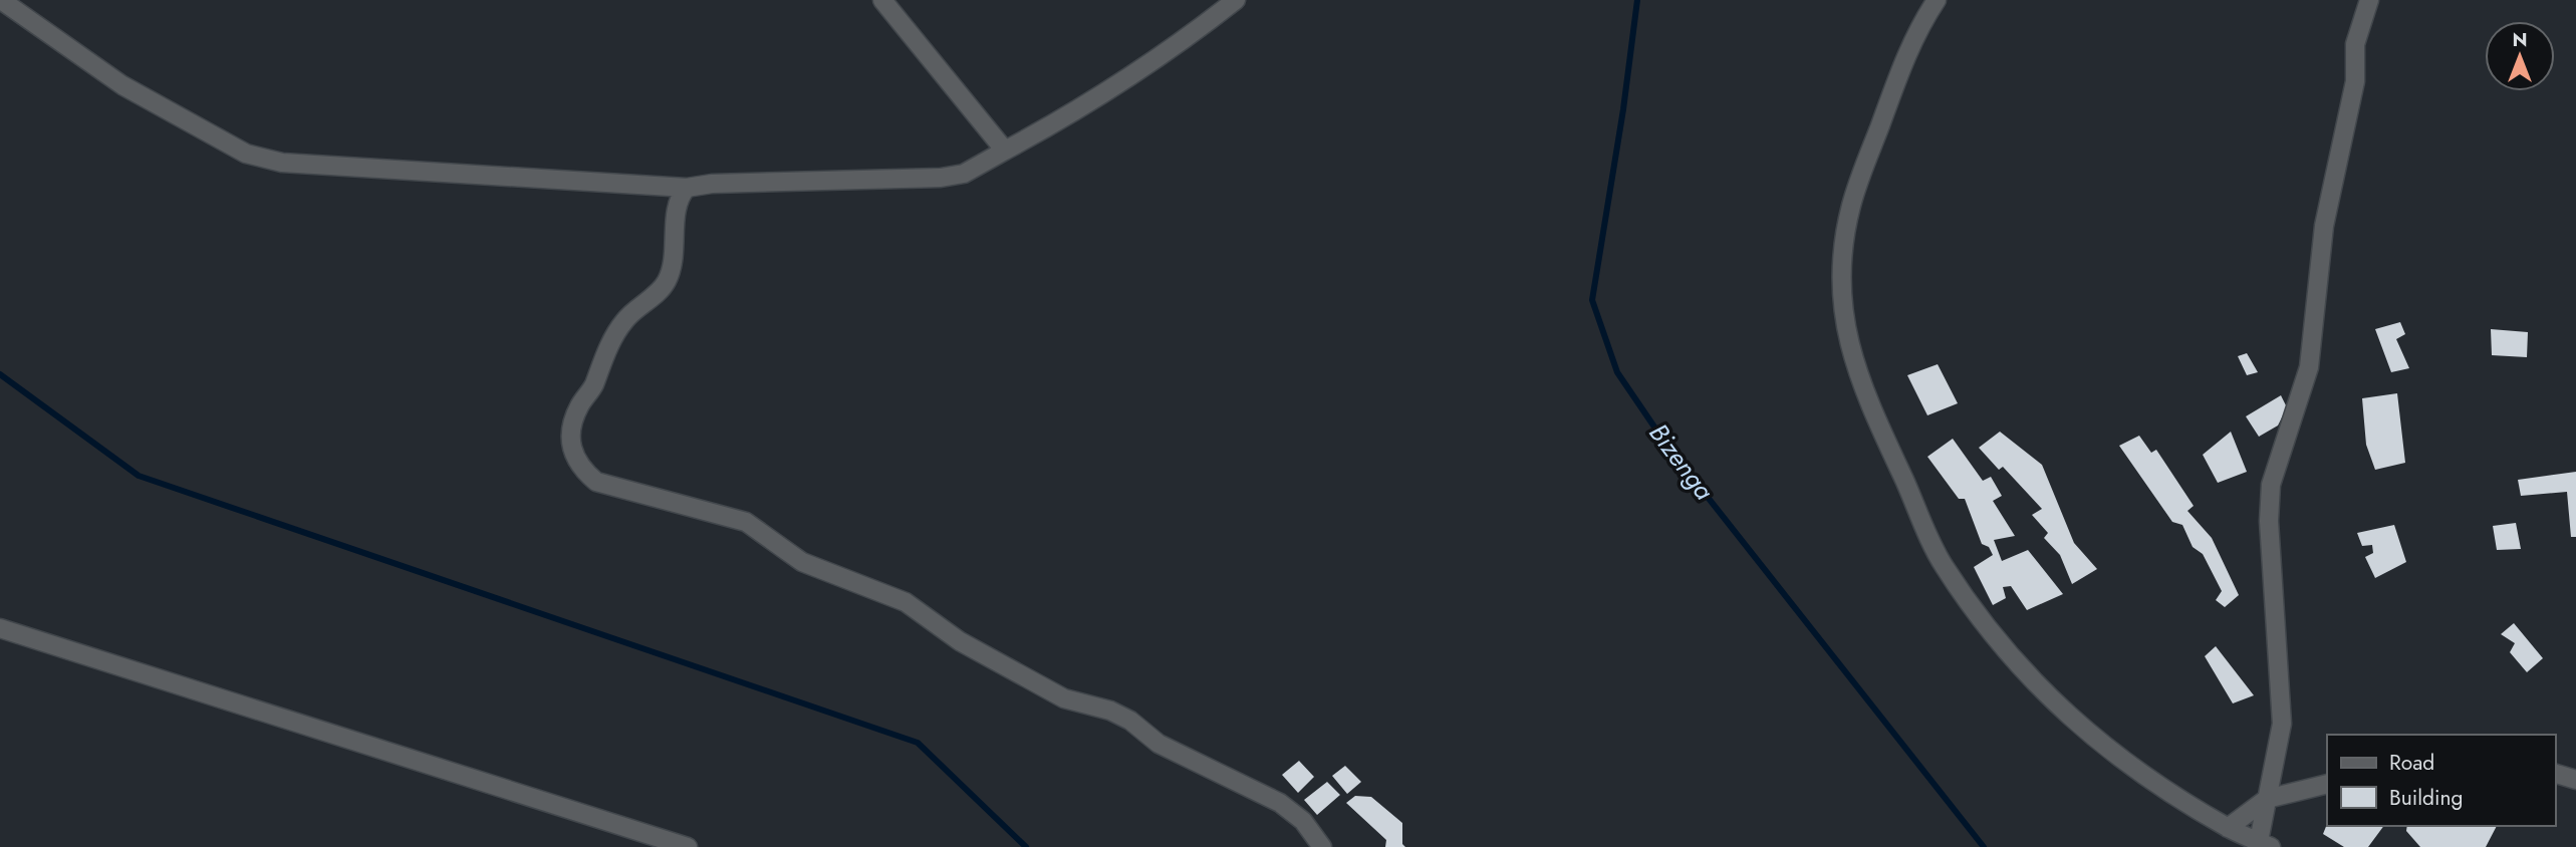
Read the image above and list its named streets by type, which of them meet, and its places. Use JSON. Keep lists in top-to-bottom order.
{
  "water": ["Bizenga"],
  "legend": ["Road", "Building"],
  "north": "top"
}
